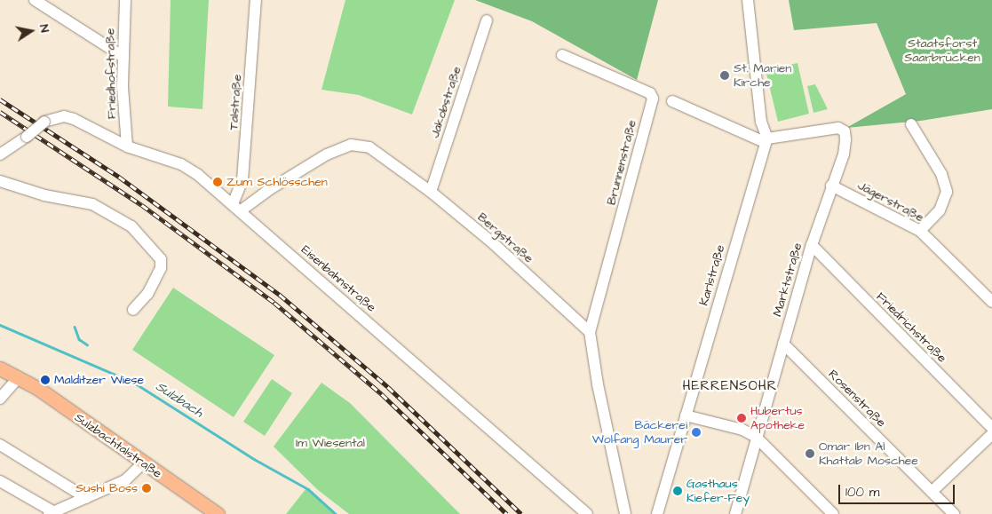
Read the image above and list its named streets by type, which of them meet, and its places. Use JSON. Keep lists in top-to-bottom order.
{
  "streets": {
    "main road": ["Sulzbachtalstraße"],
    "street": [
      "Friedhofstraße",
      "Talstraße",
      "Jakobstraße",
      "Brunnenstraße",
      "Jägerstraße",
      "Bergstraße",
      "Karlstraße",
      "Eisenbahnstraße",
      "Marktstraße",
      "Friedrichstraße",
      "Rosenstraße"
    ]
  },
  "crossings": [
    ["Friedhofstraße", "Eisenbahnstraße"],
    ["Talstraße", "Bergstraße"],
    ["Talstraße", "Eisenbahnstraße"],
    ["Jakobstraße", "Bergstraße"],
    ["Brunnenstraße", "Bergstraße"],
    ["Jägerstraße", "Marktstraße"],
    ["Bergstraße", "Eisenbahnstraße"],
    ["Karlstraße", "Marktstraße"],
    ["Marktstraße", "Friedrichstraße"],
    ["Marktstraße", "Rosenstraße"]
  ],
  "districts": ["HERRENSOHR"],
  "water": ["Sulzbach"],
  "parks": ["Staatsforst Saarbrücken", "Im Wiesental"],
  "places": [
    "St. Marien Kirche",
    "Zum Schlösschen",
    "Malditzer Wiese",
    "Hubertus Apotheke",
    "Bäckerei Wolfang Maurer",
    "Omar Ibn Al Khattab Moschee",
    "Sushi Boss",
    "Gasthaus Kiefer-Fey"
  ],
  "scale_bar": "100 m",
  "north": "right"
}
